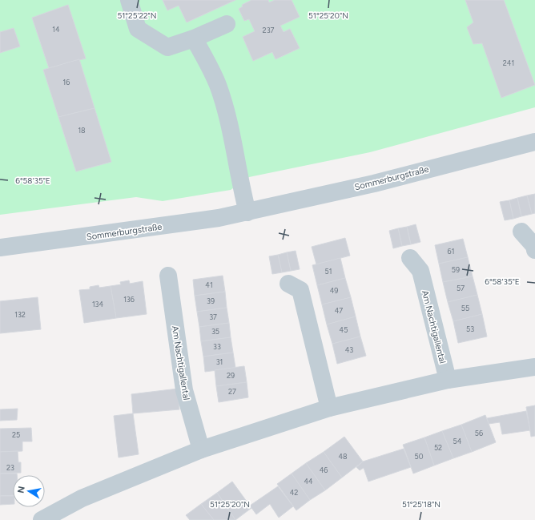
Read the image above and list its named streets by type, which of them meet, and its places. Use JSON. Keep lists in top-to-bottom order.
{
  "streets": {
    "street": ["Sommerburgstraße", "Am Nachtigallental"]
  },
  "house_numbers": [
    "14",
    "237",
    "241",
    "16",
    "18",
    "61",
    "59",
    "51",
    "41",
    "57",
    "49",
    "136",
    "39",
    "134",
    "55",
    "47",
    "132",
    "37",
    "53",
    "45",
    "35",
    "33",
    "43",
    "31",
    "29",
    "27",
    "56",
    "25",
    "54",
    "52",
    "48",
    "50",
    "23",
    "46",
    "44",
    "42"
  ],
  "north": "left",
  "coordinates": [
    "51°25'22\"N",
    "51°25'20\"N",
    "6°58'35\"E",
    "51°25'18\"N"
  ]
}
